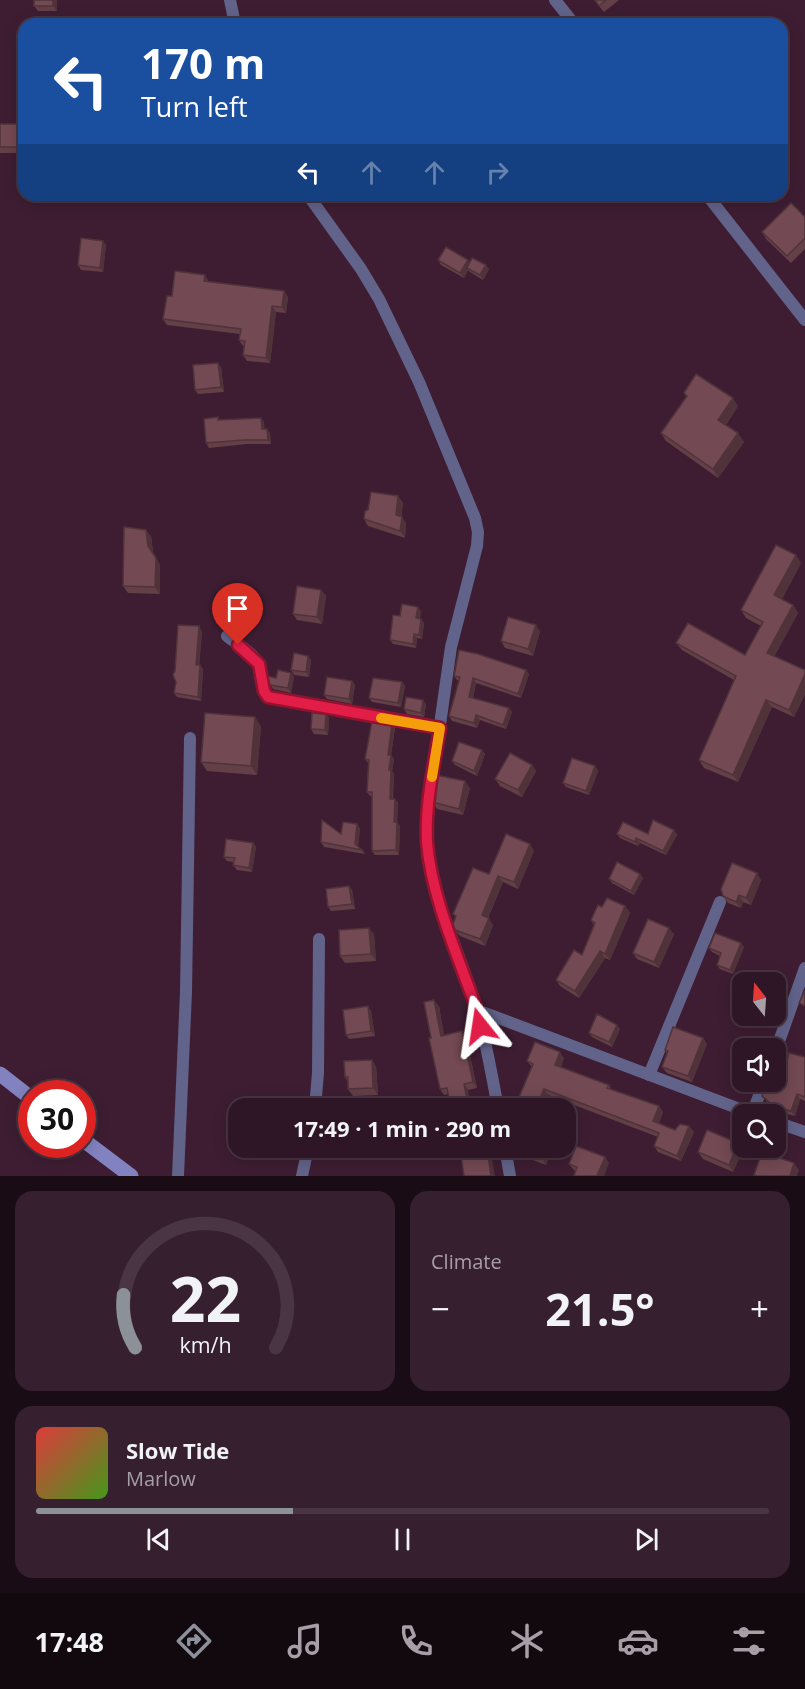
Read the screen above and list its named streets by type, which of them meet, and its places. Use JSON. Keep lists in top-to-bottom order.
{
  "north": "top",
  "page": {
    "turn": ["170 m", "Turn left"],
    "limit": "30",
    "trip": "17:49 · 1 min · 290 m",
    "tile": "Climate",
    "heat": ["−", "21.5°", "+"],
    "song": ["Slow Tide", "Marlow"],
    "tabs": "17:48",
    "gauge": ["22", "km/h"]
  }
}
